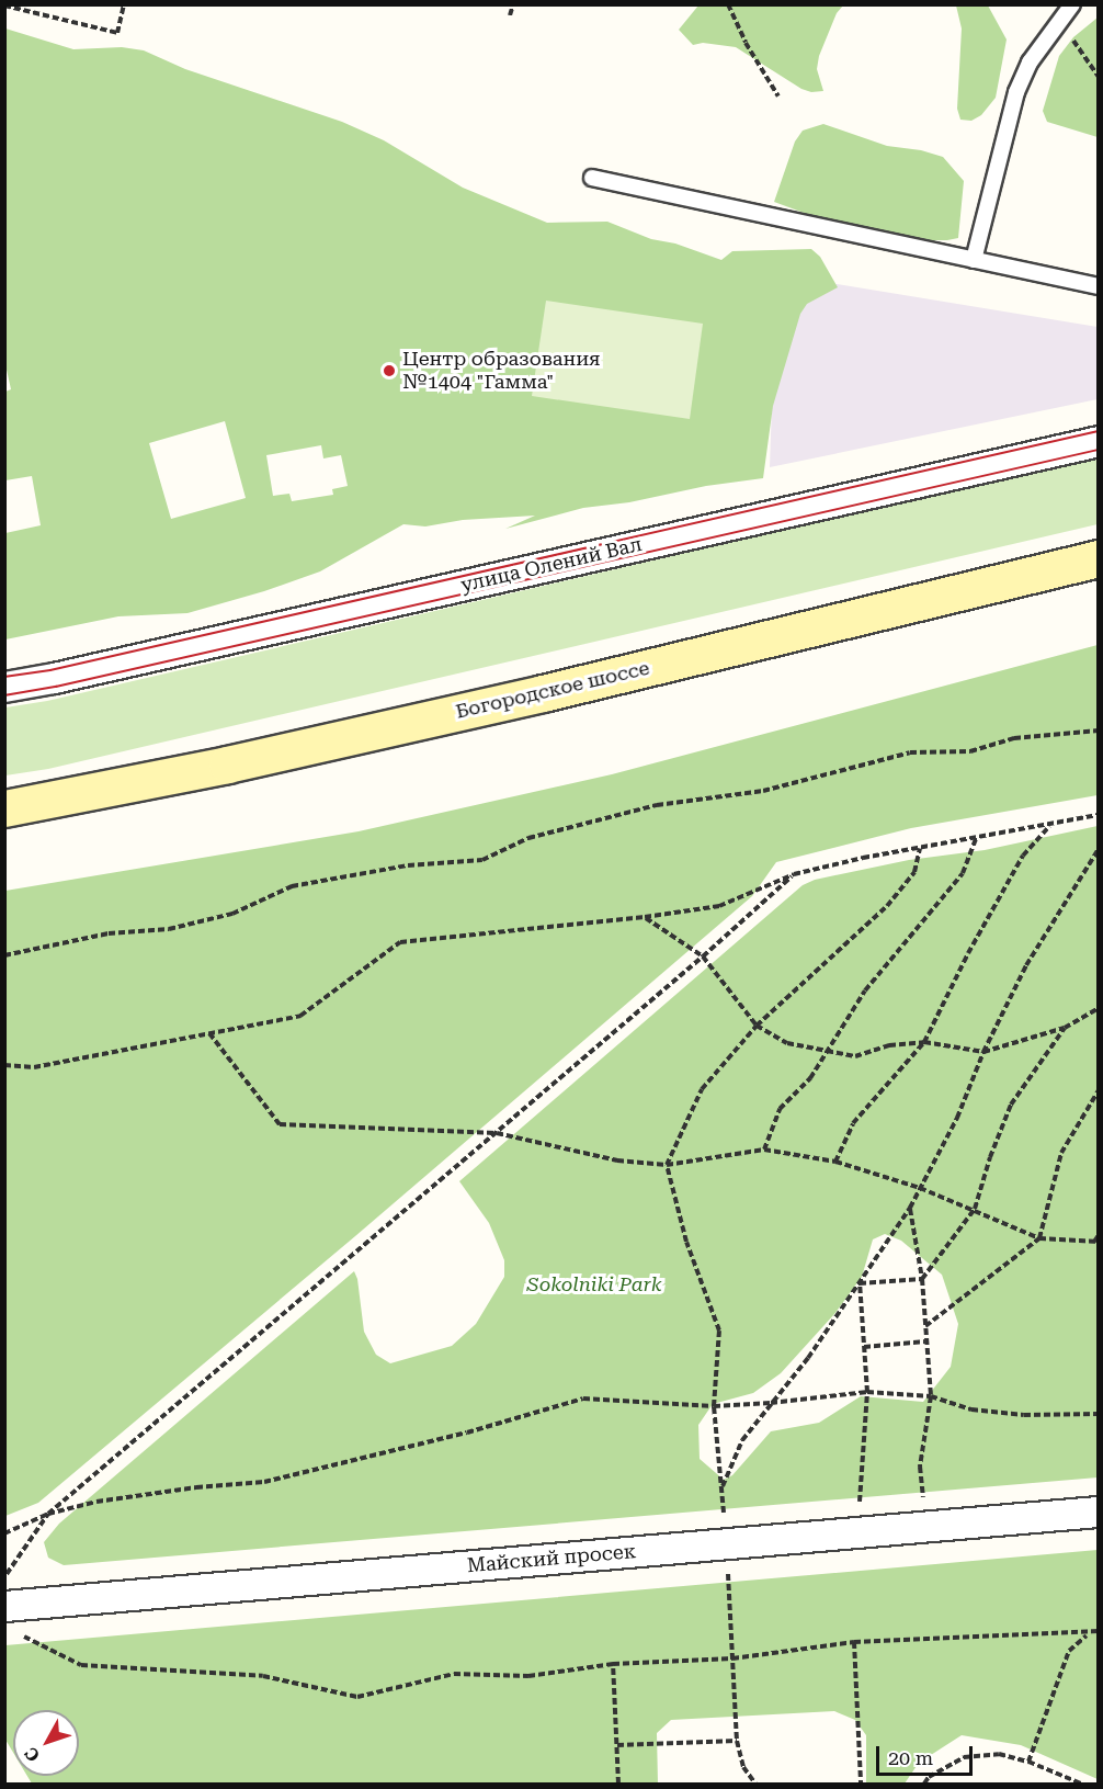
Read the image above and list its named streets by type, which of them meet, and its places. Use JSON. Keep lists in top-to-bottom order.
{
  "streets": {
    "main road": ["Богородское шоссе"],
    "street": ["улица Олений Вал", "Майский просек"]
  },
  "parks": ["Sokolniki Park"],
  "places": ["Центр образования №1404 \"Гамма\""],
  "scale_bar": "20 m",
  "north": "bottom left"
}
